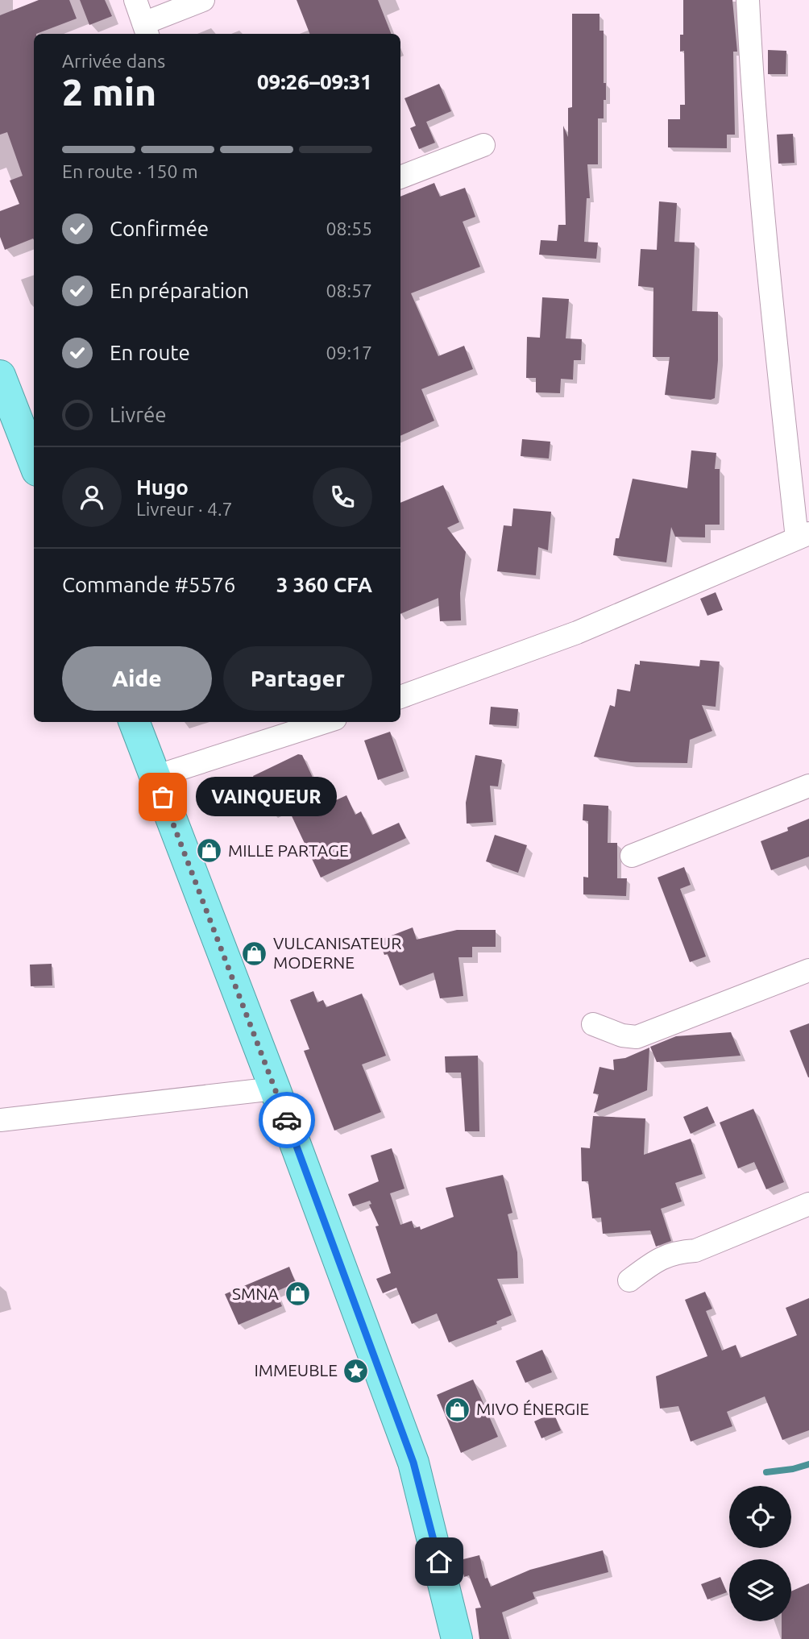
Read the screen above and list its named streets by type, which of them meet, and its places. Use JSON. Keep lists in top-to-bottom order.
{
  "places": {
    "other": ["VAINQUEUR"],
    "shop": [
      "MILLE PARTAGE",
      "VULCANISATEUR MODERNE",
      "SMNA",
      "MIVO ÉNERGIE"
    ],
    "place": ["IMMEUBLE"]
  },
  "page": {
    "heading": ["2 min", "Arrivée dans", "09:26–09:31"],
    "panel": [
      "Hugo",
      "Livreur · 4.7",
      "Commande #5576",
      "3 360 CFA"
    ],
    "bar": "En route · 150 m",
    "list": [
      ["Confirmée", "08:55"],
      ["En préparation", "08:57"],
      ["En route", "09:17"],
      "Livrée"
    ],
    "buttons": ["Aide", "Partager"],
    "bubble": "VAINQUEUR"
  }
}
